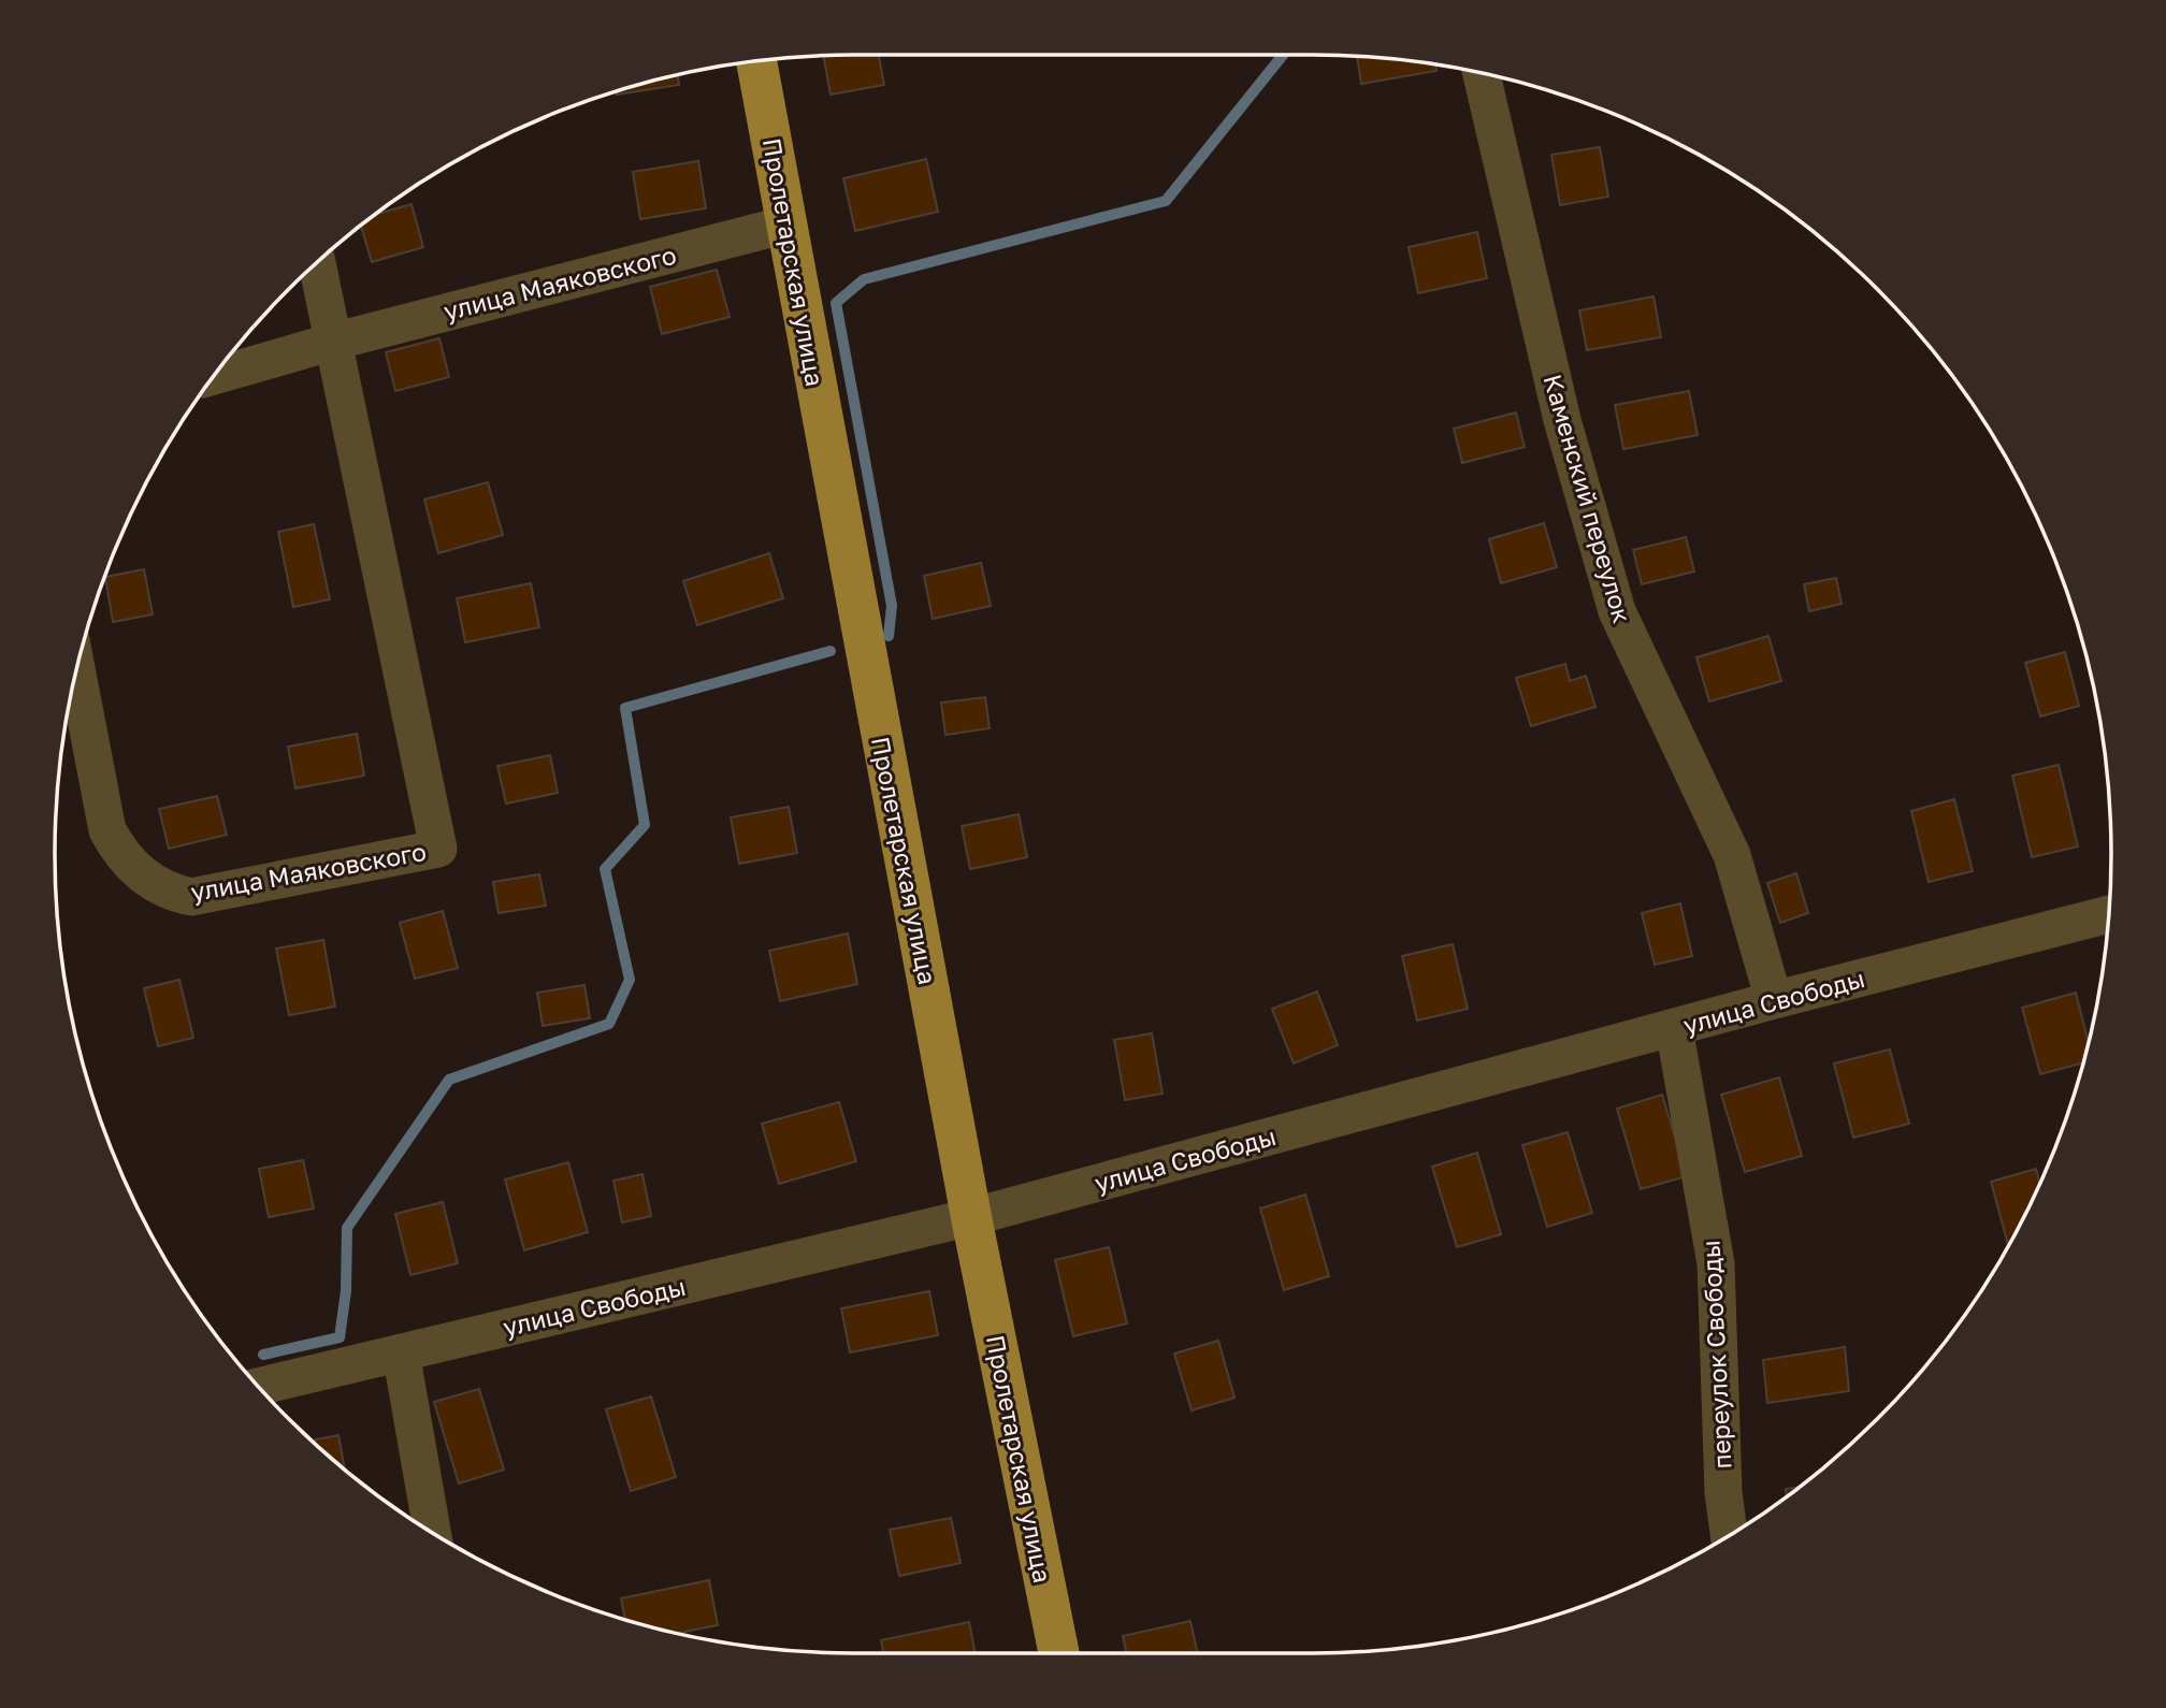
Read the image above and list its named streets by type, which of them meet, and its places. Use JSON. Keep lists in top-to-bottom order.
{
  "streets": {
    "main road": ["Пролетарская улица"],
    "street": [
      "улица Маяковского",
      "Каменский переулок",
      "улица Свободы",
      "переулок Свободы"
    ]
  },
  "crossings": [
    ["Пролетарская улица", "улица Маяковского"],
    ["Пролетарская улица", "улица Свободы"],
    ["Каменский переулок", "улица Свободы"],
    ["улица Свободы", "переулок Свободы"]
  ]
}
